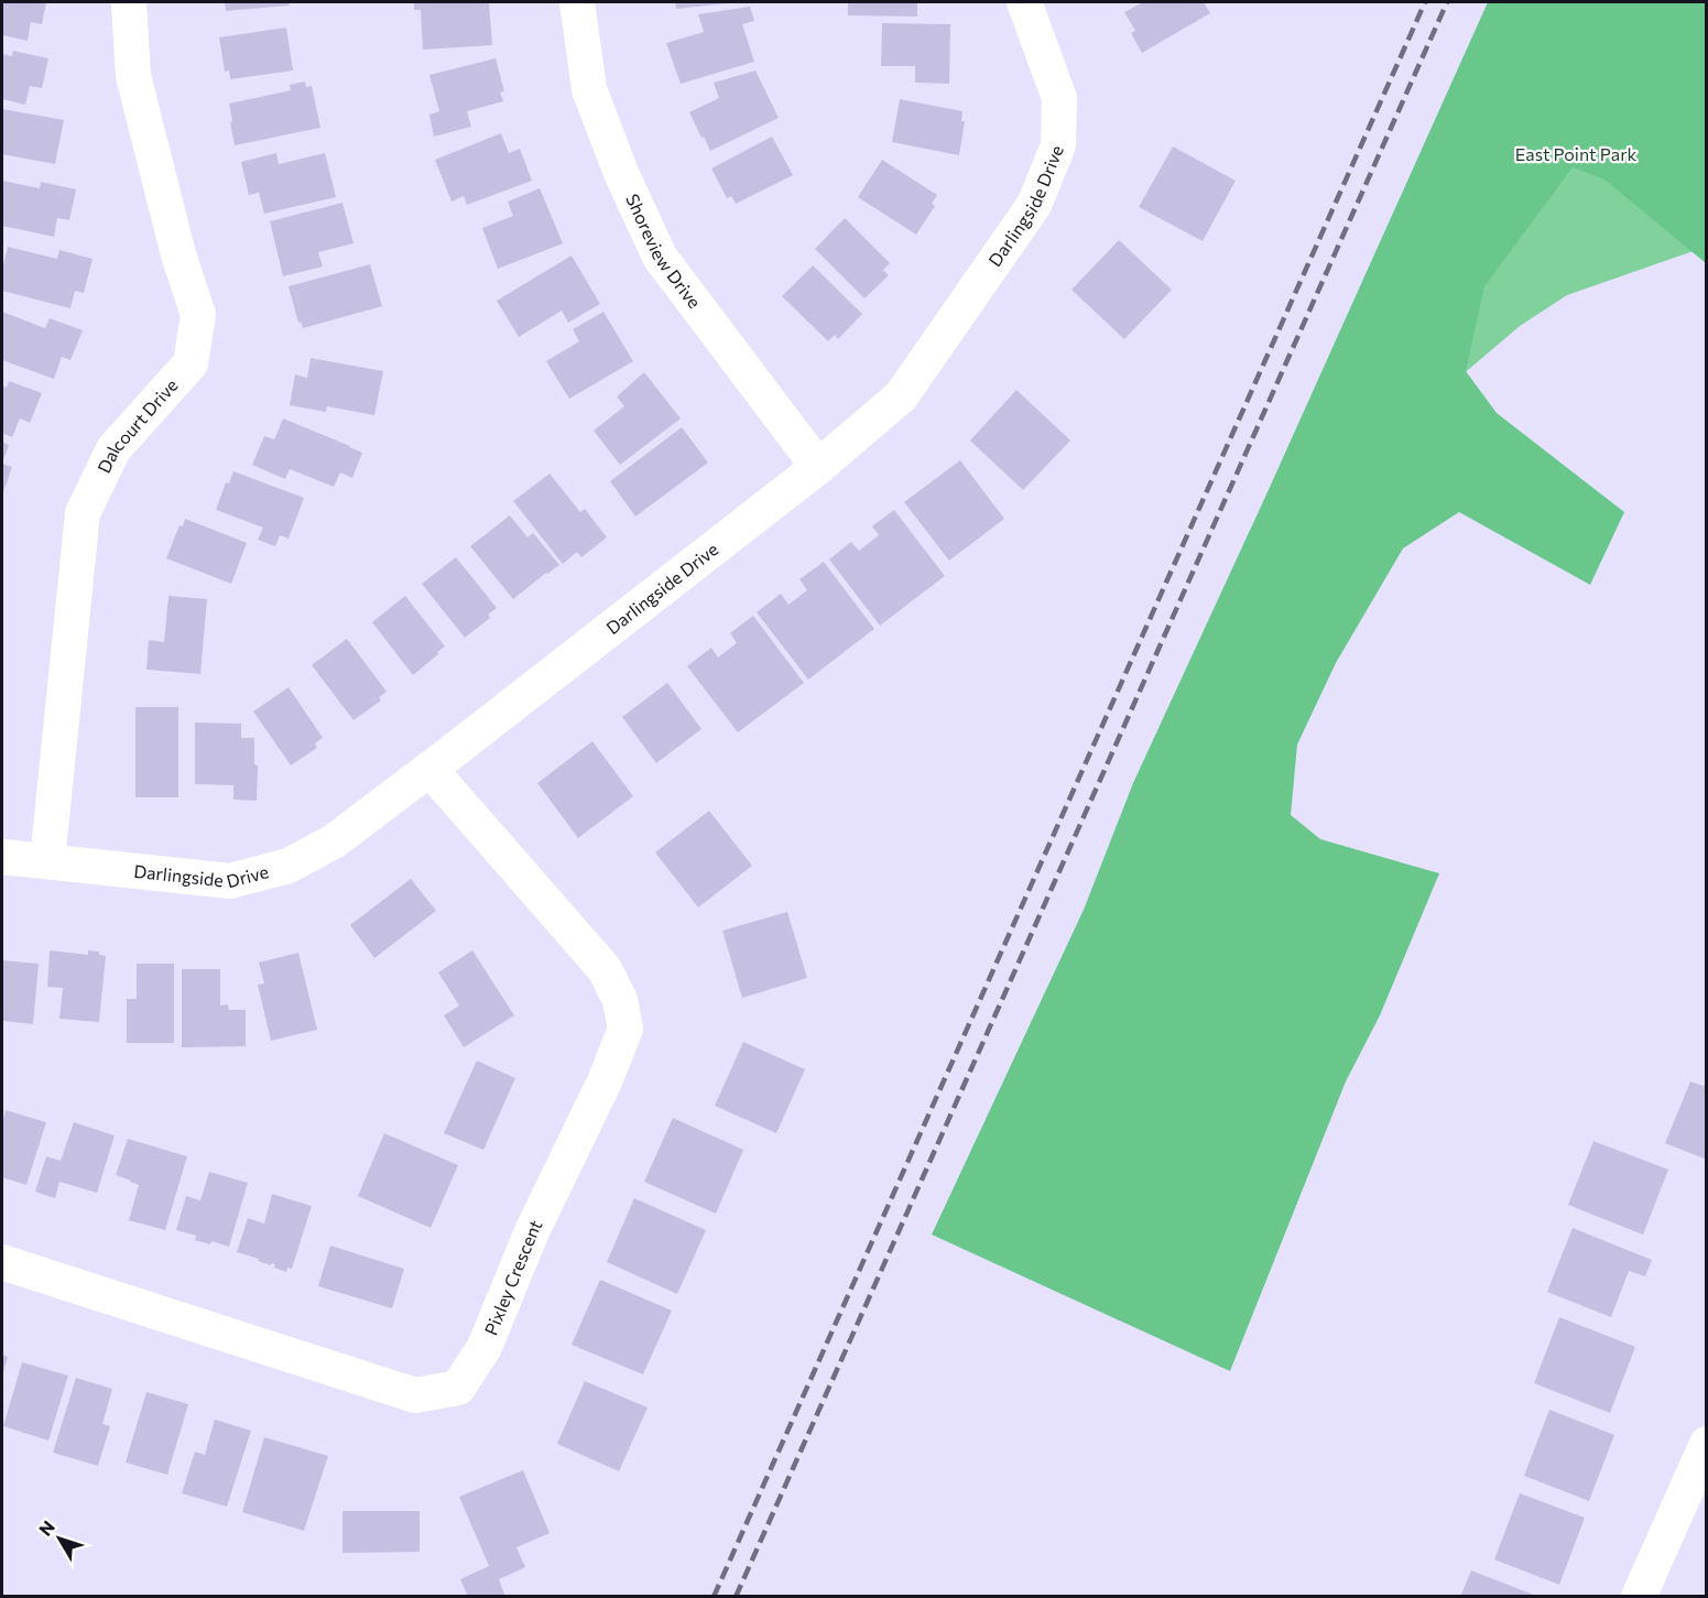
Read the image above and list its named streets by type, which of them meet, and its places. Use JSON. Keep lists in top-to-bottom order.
{
  "streets": {
    "street": [
      "Darlingside Drive",
      "Shoreview Drive",
      "Dalcourt Drive",
      "Pixley Crescent"
    ]
  },
  "crossings": [
    ["Darlingside Drive", "Shoreview Drive"],
    ["Darlingside Drive", "Dalcourt Drive"],
    ["Darlingside Drive", "Pixley Crescent"]
  ],
  "parks": ["East Point Park"],
  "north": "top left"
}
